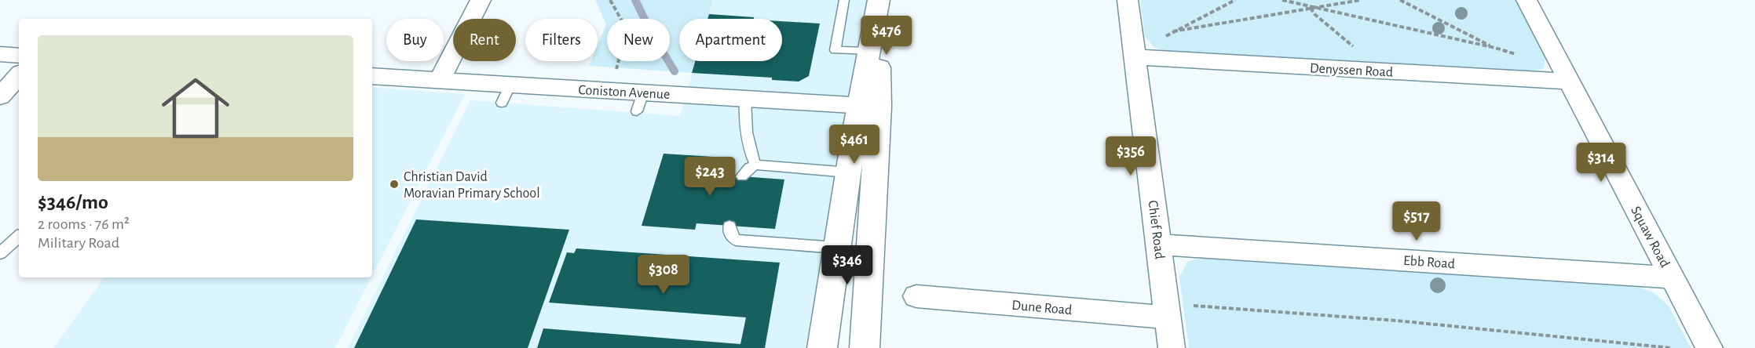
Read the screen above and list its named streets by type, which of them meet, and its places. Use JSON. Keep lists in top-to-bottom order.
{
  "streets": {
    "street": [
      "Denyssen Road",
      "Coniston Avenue",
      "Chief Road",
      "Squaw Road",
      "Ebb Road",
      "Dune Road"
    ]
  },
  "crossings": [
    ["Denyssen Road", "Chief Road"],
    ["Denyssen Road", "Squaw Road"],
    ["Chief Road", "Ebb Road"],
    ["Chief Road", "Dune Road"],
    ["Squaw Road", "Ebb Road"]
  ],
  "places": ["Christian David Moravian Primary School"],
  "page": {
    "price": [
      "$476",
      "$461",
      "$356",
      "$314",
      "$243",
      "$517",
      "$346",
      "$308"
    ],
    "chip": [
      "Buy",
      "Rent",
      "Filters",
      "New",
      "Apartment"
    ],
    "list": [
      {
        "name": "$346/mo",
        "note": "2 rooms · 76 m² · Military Road"
      }
    ]
  }
}
